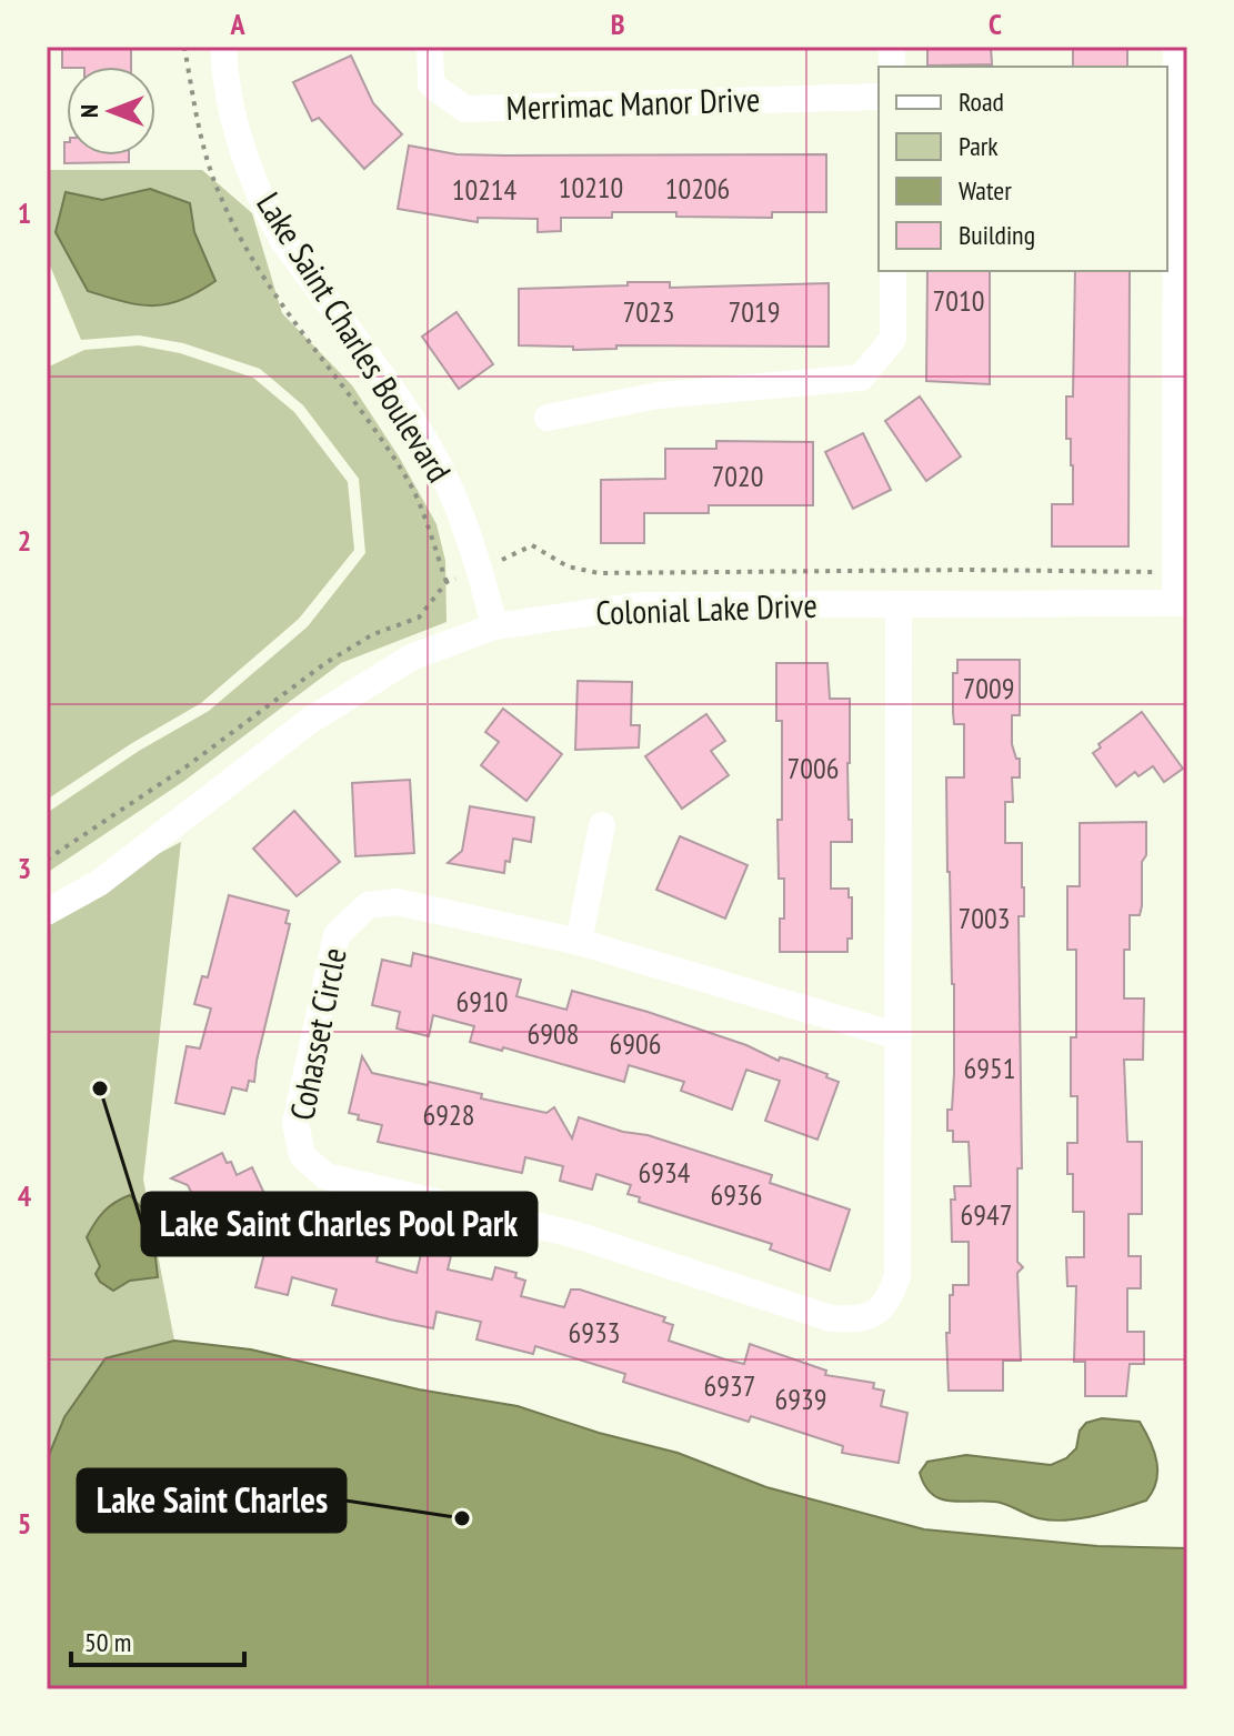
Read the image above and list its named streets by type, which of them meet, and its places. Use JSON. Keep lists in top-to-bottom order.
{
  "streets": {
    "street": [
      "Merrimac Manor Drive",
      "Lake Saint Charles Boulevard",
      "Colonial Lake Drive",
      "Cohasset Circle"
    ]
  },
  "crossings": [
    ["Lake Saint Charles Boulevard", "Colonial Lake Drive"],
    ["Colonial Lake Drive", "Cohasset Circle"]
  ],
  "places": ["Lake Saint Charles Pool Park", "Lake Saint Charles"],
  "house_numbers": [
    "10210",
    "10206",
    "10214",
    "7010",
    "7023",
    "7019",
    "7020",
    "7009",
    "7006",
    "7003",
    "6910",
    "6908",
    "6906",
    "6951",
    "6928",
    "6934",
    "6936",
    "6947",
    "6933",
    "6937",
    "6939"
  ],
  "legend": [
    "Road",
    "Park",
    "Water",
    "Building"
  ],
  "scale_bar": "50 m",
  "north": "left",
  "grid": {
    "columns": ["A", "B", "C"],
    "rows": [
      "1",
      "2",
      "3",
      "4",
      "5"
    ]
  }
}
